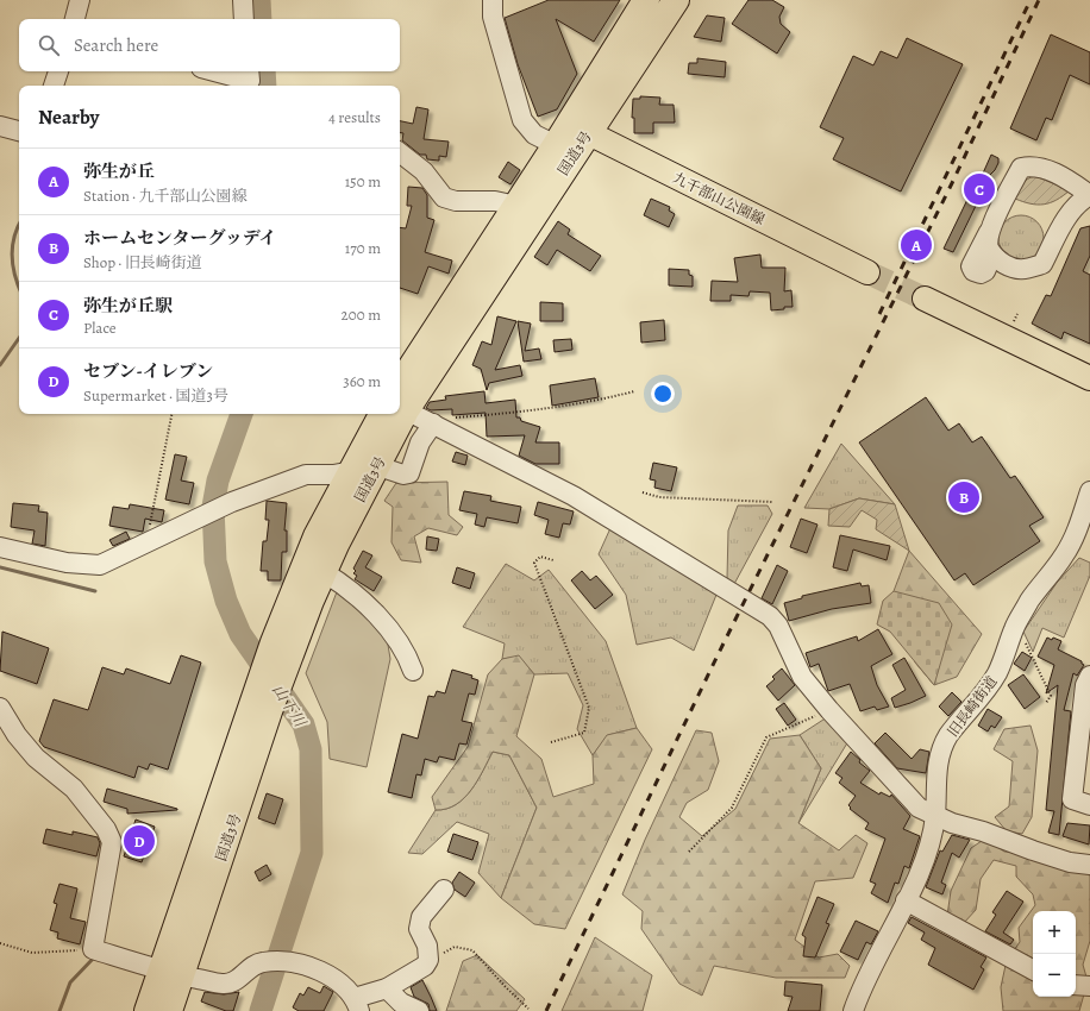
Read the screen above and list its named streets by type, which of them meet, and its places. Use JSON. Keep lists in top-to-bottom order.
{
  "streets": {
    "highway": ["国道3号"],
    "main road": ["九千部山公園線"],
    "street": ["旧長崎街道"]
  },
  "crossings": [
    ["国道3号", "九千部山公園線"]
  ],
  "water": ["山下川"],
  "page": {
    "search": "Search here",
    "heading": ["Nearby", "4 results"],
    "list": [
      {
        "mark": "A",
        "name": "弥生が丘",
        "note": "Station · 九千部山公園線",
        "value": "150 m"
      },
      {
        "mark": "B",
        "name": "ホームセンターグッデイ",
        "note": "Shop · 旧長崎街道",
        "value": "170 m"
      },
      {
        "mark": "C",
        "name": "弥生が丘駅",
        "note": "Place",
        "value": "200 m"
      },
      {
        "mark": "D",
        "name": "セブン-イレブン",
        "note": "Supermarket · 国道3号",
        "value": "360 m"
      }
    ],
    "pins": [
      "C",
      "A",
      "B",
      "D"
    ],
    "map_buttons": ["+", "−"]
  }
}
